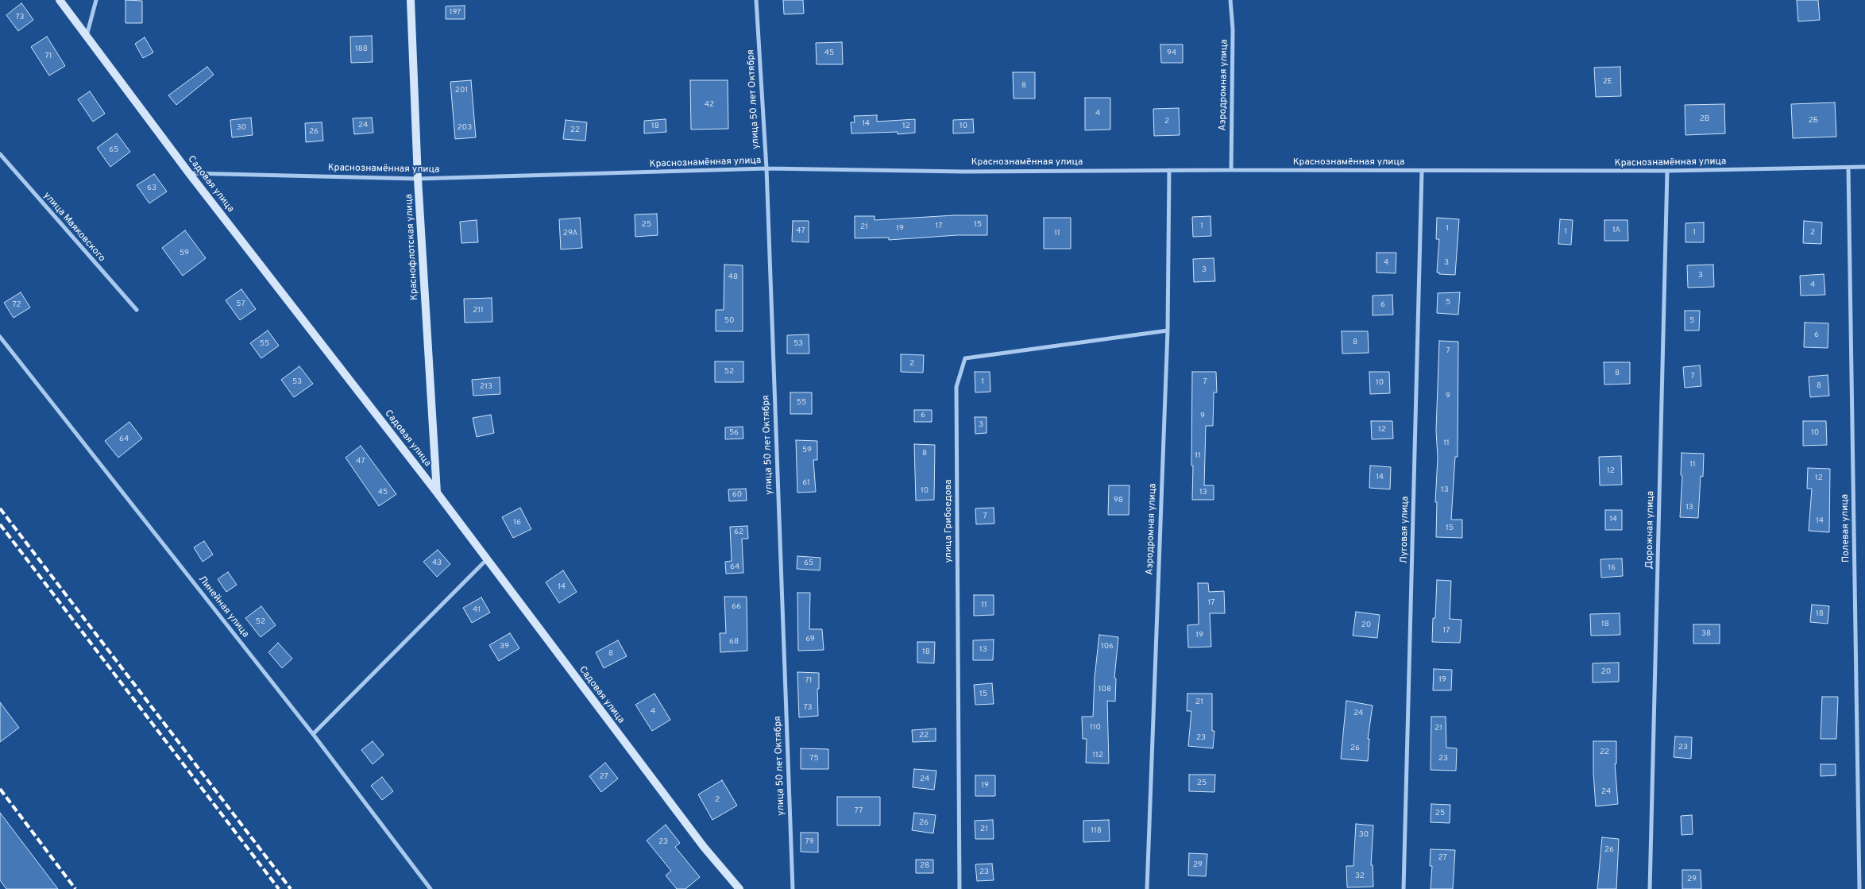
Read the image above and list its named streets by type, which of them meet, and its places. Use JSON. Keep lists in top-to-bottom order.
{
  "streets": {
    "street": [
      "Аэродромная улица",
      "улица 50 лет Октября",
      "Краснознамённая улица",
      "Садовая улица",
      "улица Маяковского",
      "Краснофлотская улица",
      "улица Грибоедова",
      "Полевая улица",
      "Луговая улица",
      "Дорожная улица",
      "Линейная улица"
    ]
  },
  "crossings": [
    ["Аэродромная улица", "Краснознамённая улица"],
    ["Аэродромная улица", "улица Грибоедова"],
    ["улица 50 лет Октября", "Краснознамённая улица"],
    ["Краснознамённая улица", "Садовая улица"],
    ["Краснознамённая улица", "Краснофлотская улица"],
    ["Краснознамённая улица", "Полевая улица"],
    ["Краснознамённая улица", "Луговая улица"],
    ["Краснознамённая улица", "Дорожная улица"],
    ["Садовая улица", "Краснофлотская улица"]
  ],
  "house_numbers": [
    "197",
    "73",
    "188",
    "45",
    "94",
    "71",
    "2Е",
    "8",
    "201",
    "42",
    "4",
    "2В",
    "2Б",
    "2",
    "14",
    "24",
    "18",
    "12",
    "10",
    "30",
    "203",
    "22",
    "26",
    "65",
    "63",
    "25",
    "15",
    "17",
    "1",
    "21",
    "19",
    "1",
    "1А",
    "47",
    "1",
    "1",
    "2",
    "29А",
    "11",
    "59",
    "4",
    "3",
    "3",
    "3",
    "48",
    "4",
    "5",
    "57",
    "72",
    "6",
    "211",
    "50",
    "5",
    "6",
    "8",
    "55",
    "53",
    "7",
    "2",
    "52",
    "8",
    "7",
    "53",
    "1",
    "7",
    "10",
    "8",
    "213",
    "9",
    "55",
    "6",
    "9",
    "3",
    "12",
    "56",
    "10",
    "64",
    "11",
    "59",
    "8",
    "11",
    "47",
    "11",
    "12",
    "14",
    "12",
    "61",
    "13",
    "10",
    "45",
    "13",
    "60",
    "98",
    "13",
    "7",
    "14",
    "14",
    "16",
    "15",
    "62",
    "43",
    "65",
    "64",
    "16",
    "14",
    "17",
    "11",
    "66",
    "41",
    "18",
    "52",
    "18",
    "20",
    "17",
    "38",
    "19",
    "69",
    "68",
    "39",
    "106",
    "13",
    "18",
    "8",
    "20",
    "19",
    "71",
    "108",
    "15",
    "21",
    "73",
    "4",
    "24",
    "110",
    "21",
    "22",
    "23",
    "23",
    "26",
    "22",
    "112",
    "75",
    "23",
    "27",
    "24",
    "25",
    "19",
    "24",
    "2",
    "77",
    "25",
    "26",
    "21",
    "118",
    "30",
    "23",
    "79",
    "26",
    "27",
    "29",
    "28",
    "23",
    "32",
    "29"
  ]
}
